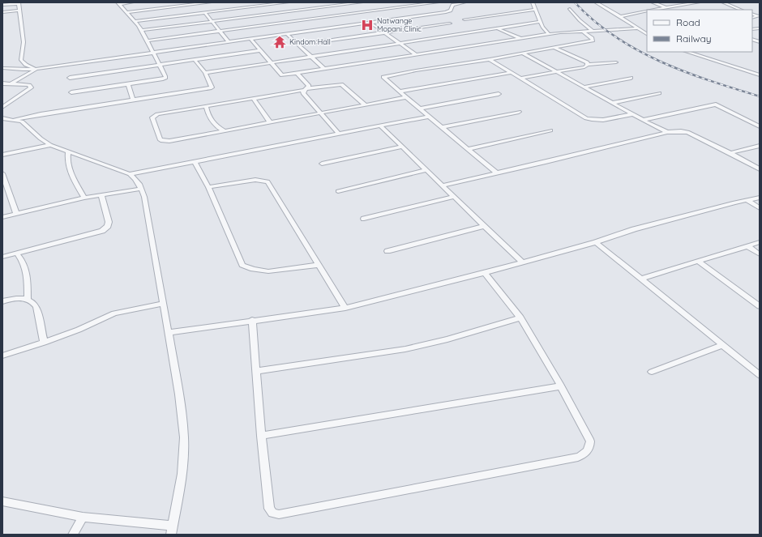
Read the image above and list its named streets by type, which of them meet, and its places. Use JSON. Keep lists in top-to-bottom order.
{
  "places": {
    "hospital": ["Natwange Mopani Clinic"],
    "temple": ["Kindom Hall"]
  },
  "legend": ["Road", "Railway"]
}
